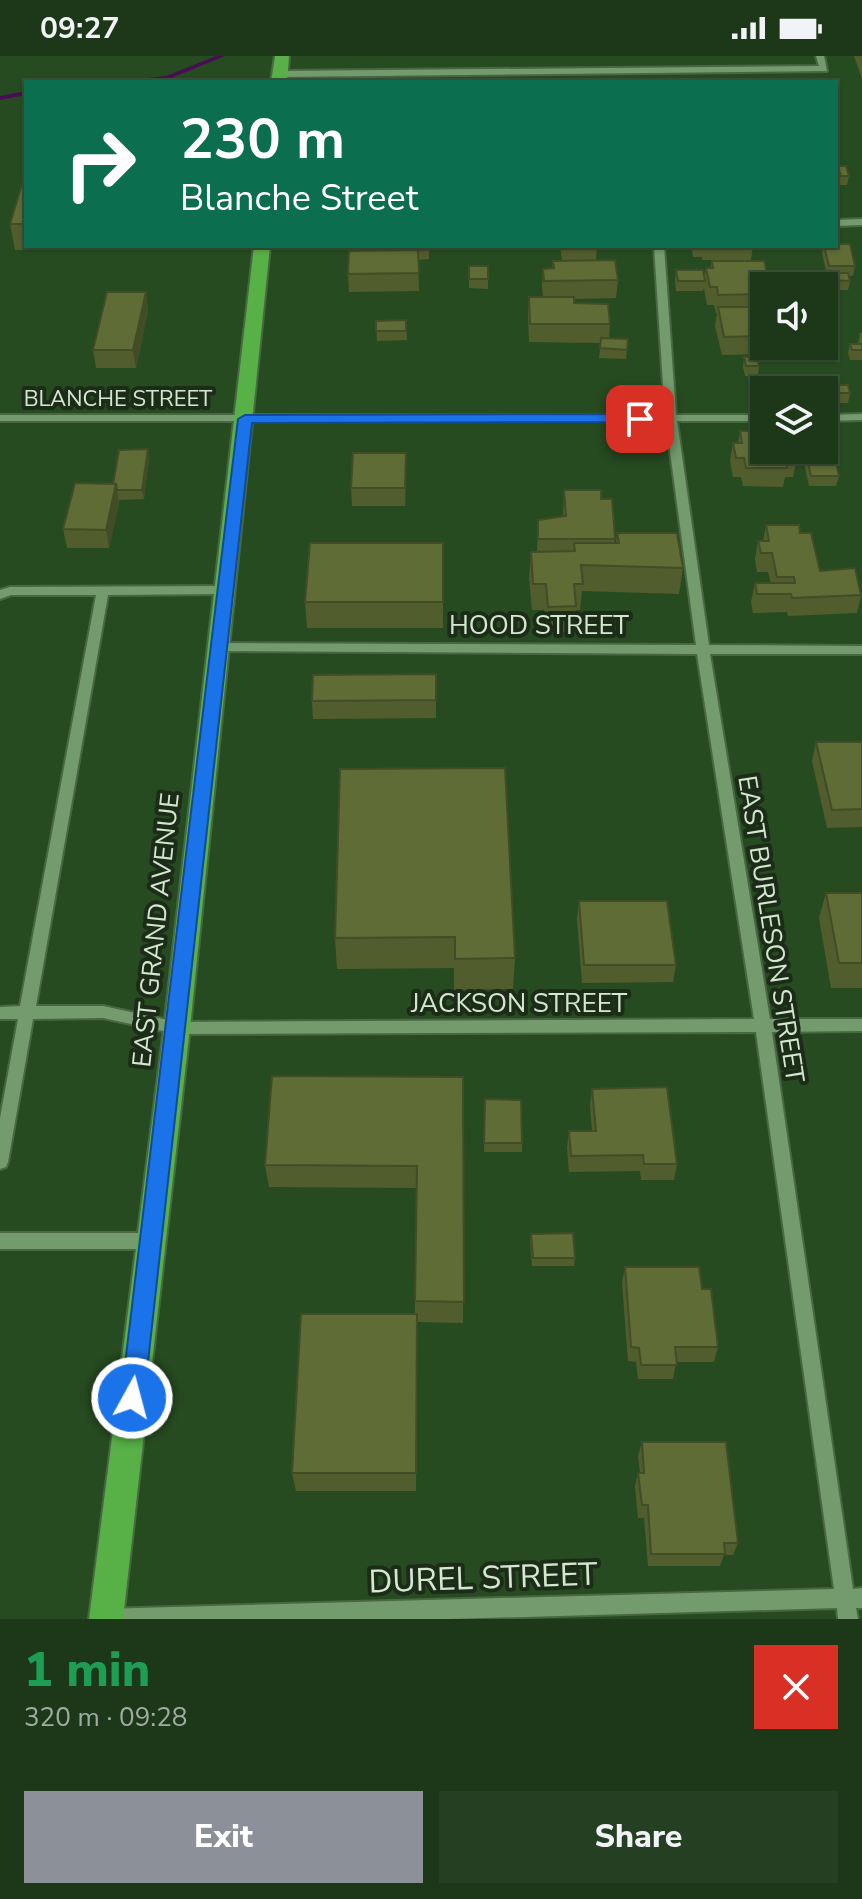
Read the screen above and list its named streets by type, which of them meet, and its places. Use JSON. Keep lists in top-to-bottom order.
{
  "streets": {
    "highway": ["EAST GRAND AVENUE"],
    "street": [
      "BLANCHE STREET",
      "HOOD STREET",
      "EAST BURLESON STREET",
      "JACKSON STREET",
      "DUREL STREET"
    ]
  },
  "crossings": [
    ["BLANCHE STREET", "EAST BURLESON STREET"],
    ["BLANCHE STREET", "EAST GRAND AVENUE"],
    ["HOOD STREET", "EAST BURLESON STREET"],
    ["HOOD STREET", "EAST GRAND AVENUE"],
    ["EAST BURLESON STREET", "JACKSON STREET"],
    ["EAST BURLESON STREET", "DUREL STREET"],
    ["EAST GRAND AVENUE", "JACKSON STREET"],
    ["EAST GRAND AVENUE", "DUREL STREET"]
  ],
  "page": {
    "status": "09:27",
    "turn": ["230 m", "Blanche Street"],
    "heading": ["1 min", "320 m · 09:28"],
    "buttons": ["Exit", "Share"]
  }
}
